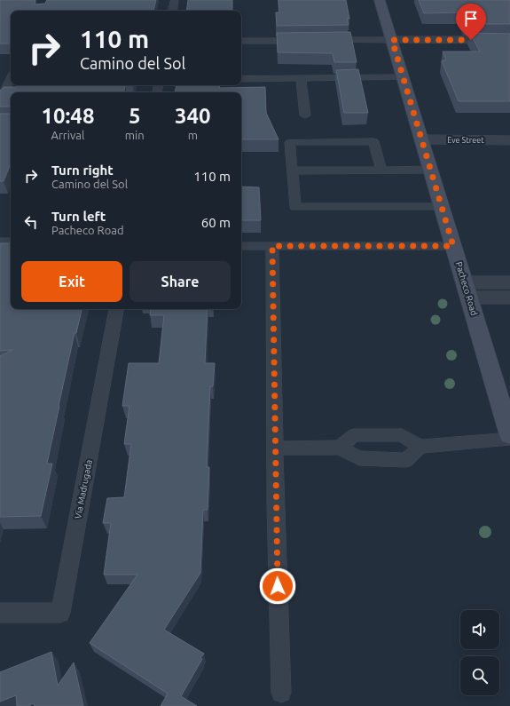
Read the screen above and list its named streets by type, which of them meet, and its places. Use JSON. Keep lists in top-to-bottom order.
{
  "streets": {
    "street": ["Eve Street", "Pacheco Road"],
    "lane": ["Via Madrugada"]
  },
  "crossings": [
    ["Eve Street", "Pacheco Road"]
  ],
  "page": {
    "turn": ["110 m", "Camino del Sol"],
    "eta": [
      "10:48",
      "Arrival",
      "5",
      "min",
      "340",
      "m"
    ],
    "list": [
      {
        "name": "Turn right",
        "note": "Camino del Sol",
        "value": "110 m"
      },
      {
        "name": "Turn left",
        "note": "Pacheco Road",
        "value": "60 m"
      }
    ],
    "buttons": ["Exit", "Share"]
  }
}
